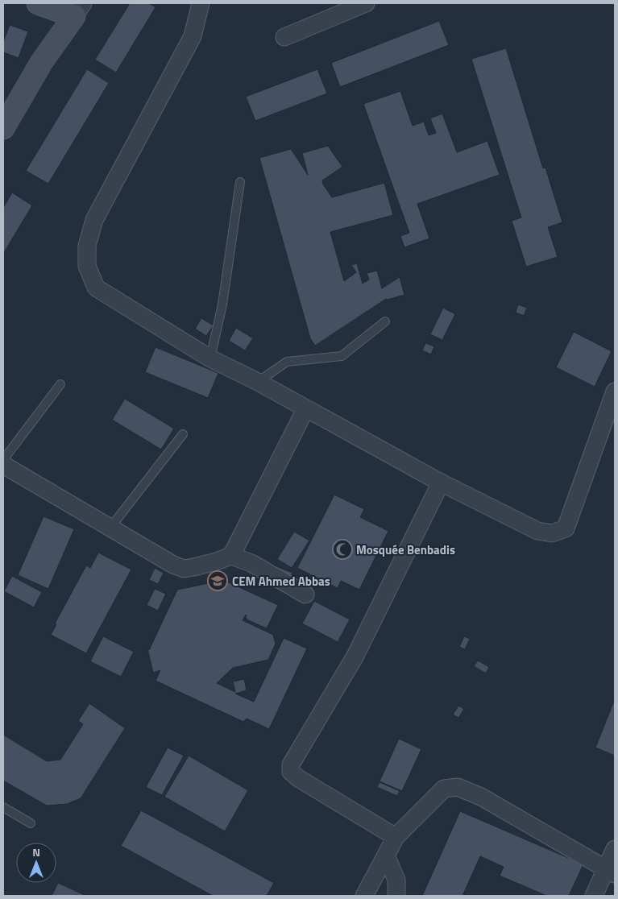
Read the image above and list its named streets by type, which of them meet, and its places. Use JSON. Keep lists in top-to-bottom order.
{
  "places": {
    "mosque": ["Mosquée Benbadis"],
    "school or university": ["CEM Ahmed Abbas"]
  },
  "north": "top"
}
